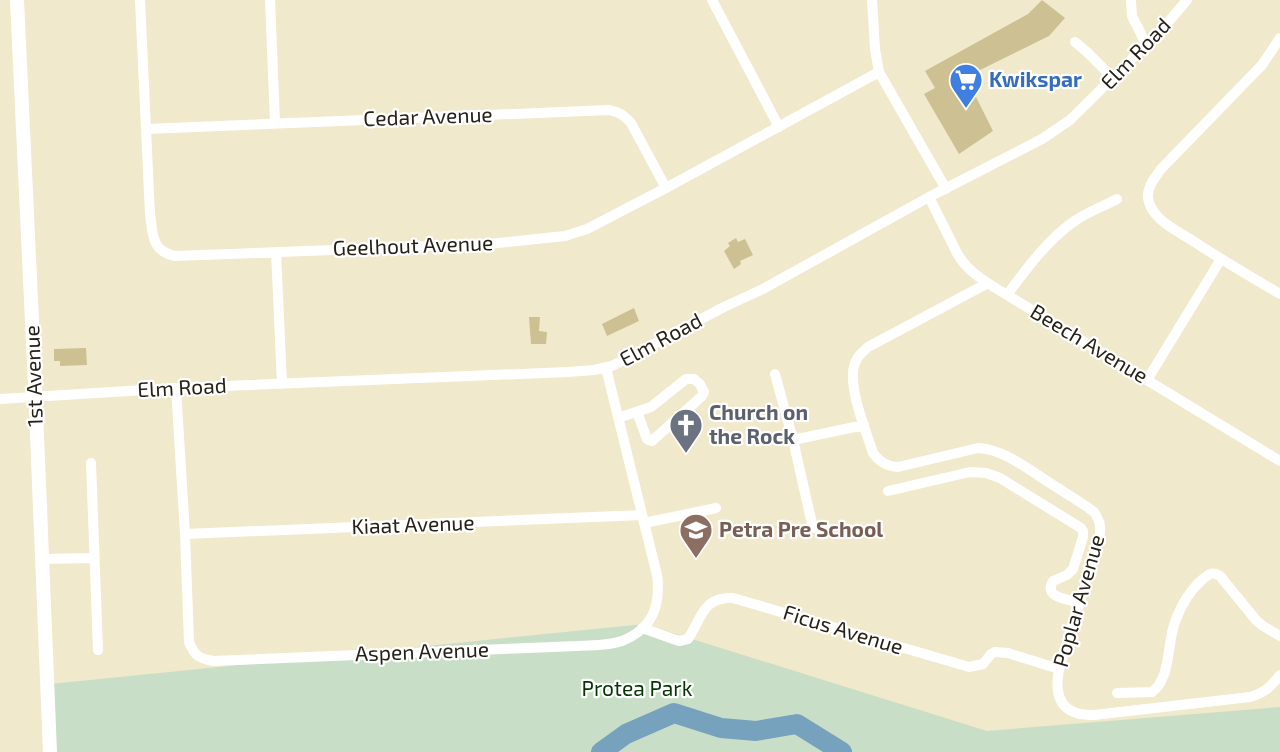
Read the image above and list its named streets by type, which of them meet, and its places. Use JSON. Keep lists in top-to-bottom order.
{
  "streets": {
    "main road": ["1st Avenue"],
    "street": [
      "Elm Road",
      "Cedar Avenue",
      "Geelhout Avenue",
      "Beech Avenue",
      "Kiaat Avenue",
      "Poplar Avenue",
      "Ficus Avenue",
      "Aspen Avenue"
    ]
  },
  "crossings": [
    ["Elm Road", "Beech Avenue"],
    ["Elm Road", "1st Avenue"],
    ["Elm Road", "Aspen Avenue"],
    ["Cedar Avenue", "Geelhout Avenue"],
    ["Beech Avenue", "Poplar Avenue"],
    ["Kiaat Avenue", "Aspen Avenue"],
    ["Poplar Avenue", "Ficus Avenue"],
    ["Ficus Avenue", "Aspen Avenue"]
  ],
  "parks": ["Protea Park"],
  "places": {
    "supermarket": ["Kwikspar"],
    "church": ["Church on the Rock"],
    "school or university": ["Petra Pre School"]
  }
}
